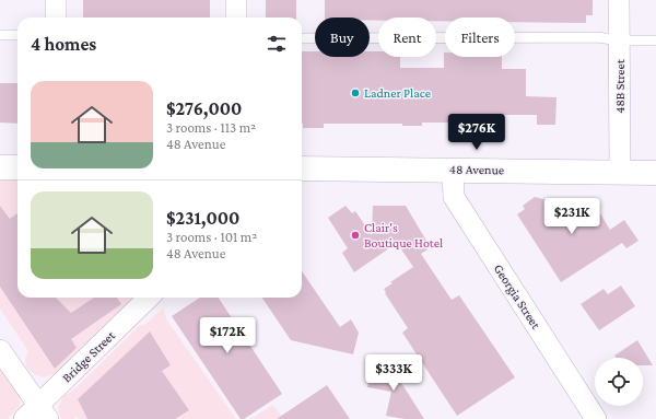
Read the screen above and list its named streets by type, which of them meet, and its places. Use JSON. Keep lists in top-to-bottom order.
{
  "streets": {
    "street": [
      "48B Street",
      "48 Avenue",
      "Georgia Street",
      "Bridge Street"
    ]
  },
  "crossings": [
    ["48B Street", "48 Avenue"],
    ["48 Avenue", "Georgia Street"]
  ],
  "places": ["Ladner Place", "Clair's Boutique Hotel"],
  "page": {
    "chip": ["Buy", "Rent", "Filters"],
    "heading": "4 homes",
    "list": [
      {
        "name": "$276,000",
        "note": "3 rooms · 113 m² · 48 Avenue"
      },
      {
        "name": "$231,000",
        "note": "3 rooms · 101 m² · 48 Avenue"
      }
    ],
    "price": [
      "$276K",
      "$231K",
      "$172K",
      "$333K"
    ]
  }
}
